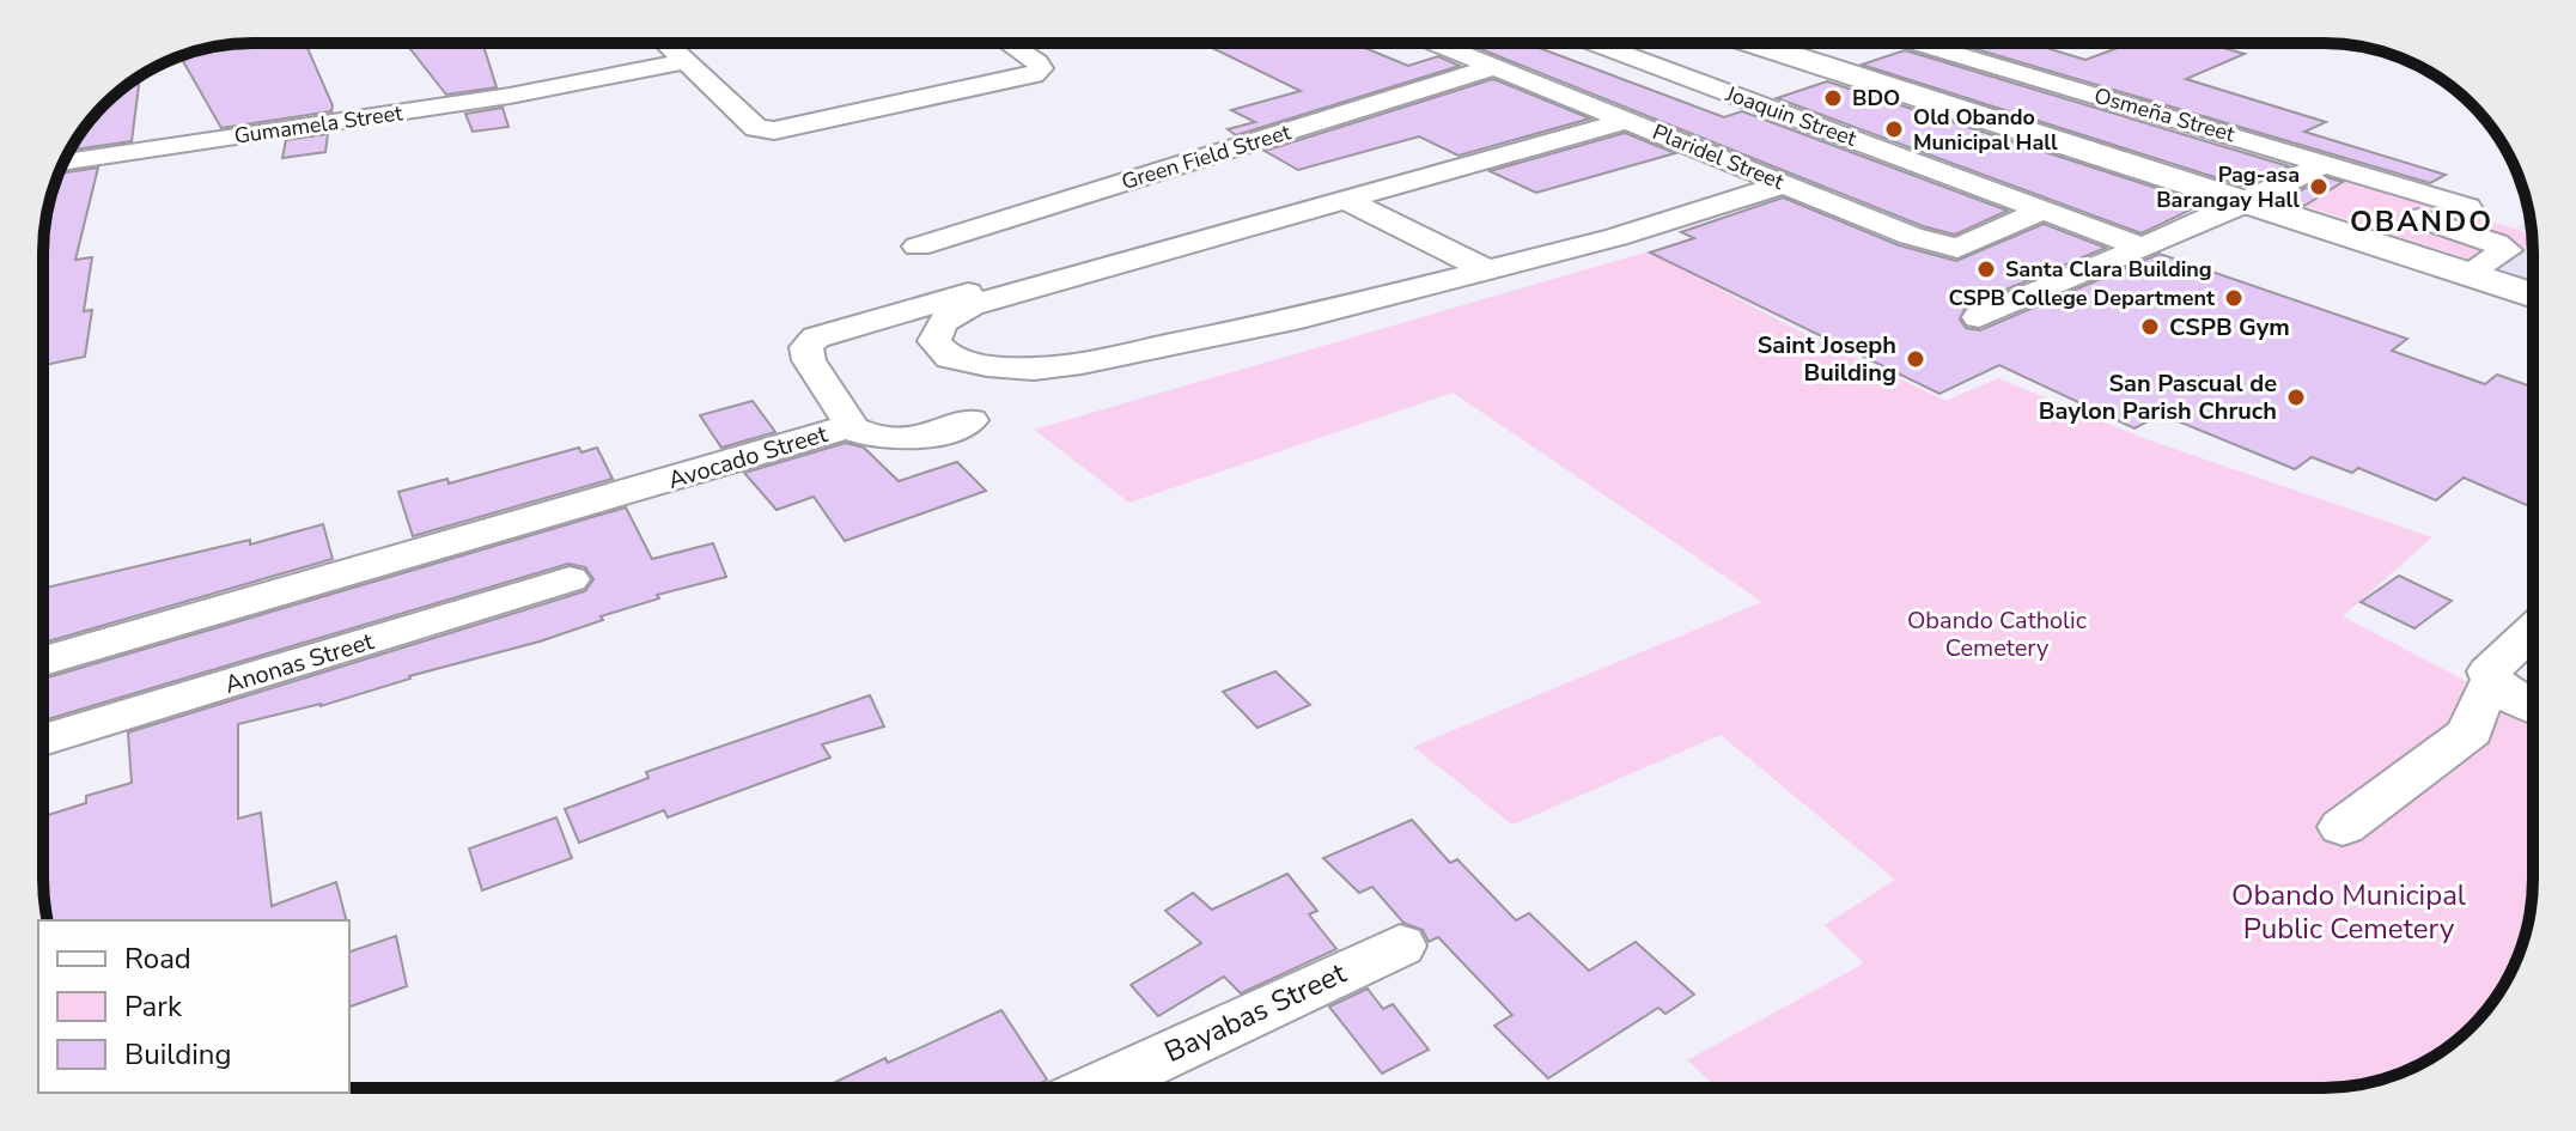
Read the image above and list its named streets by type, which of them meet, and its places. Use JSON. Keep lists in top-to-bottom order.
{
  "streets": {
    "street": [
      "Osmeña Street",
      "Joaquin Street",
      "Gumamela Street",
      "Green Field Street",
      "Plaridel Street",
      "Avocado Street",
      "Anonas Street",
      "Bayabas Street"
    ]
  },
  "crossings": [
    ["Joaquin Street", "Plaridel Street"],
    ["Green Field Street", "Plaridel Street"]
  ],
  "districts": ["OBANDO"],
  "parks": ["Obando Catholic Cemetery", "Obando Municipal Public Cemetery"],
  "places": [
    "BDO",
    "Old Obando Municipal Hall",
    "Pag-asa Barangay Hall",
    "Santa Clara Building",
    "CSPB College Department",
    "CSPB Gym",
    "Saint Joseph Building",
    "San Pascual de Baylon Parish Chruch"
  ],
  "legend": ["Road", "Park", "Building"]
}
